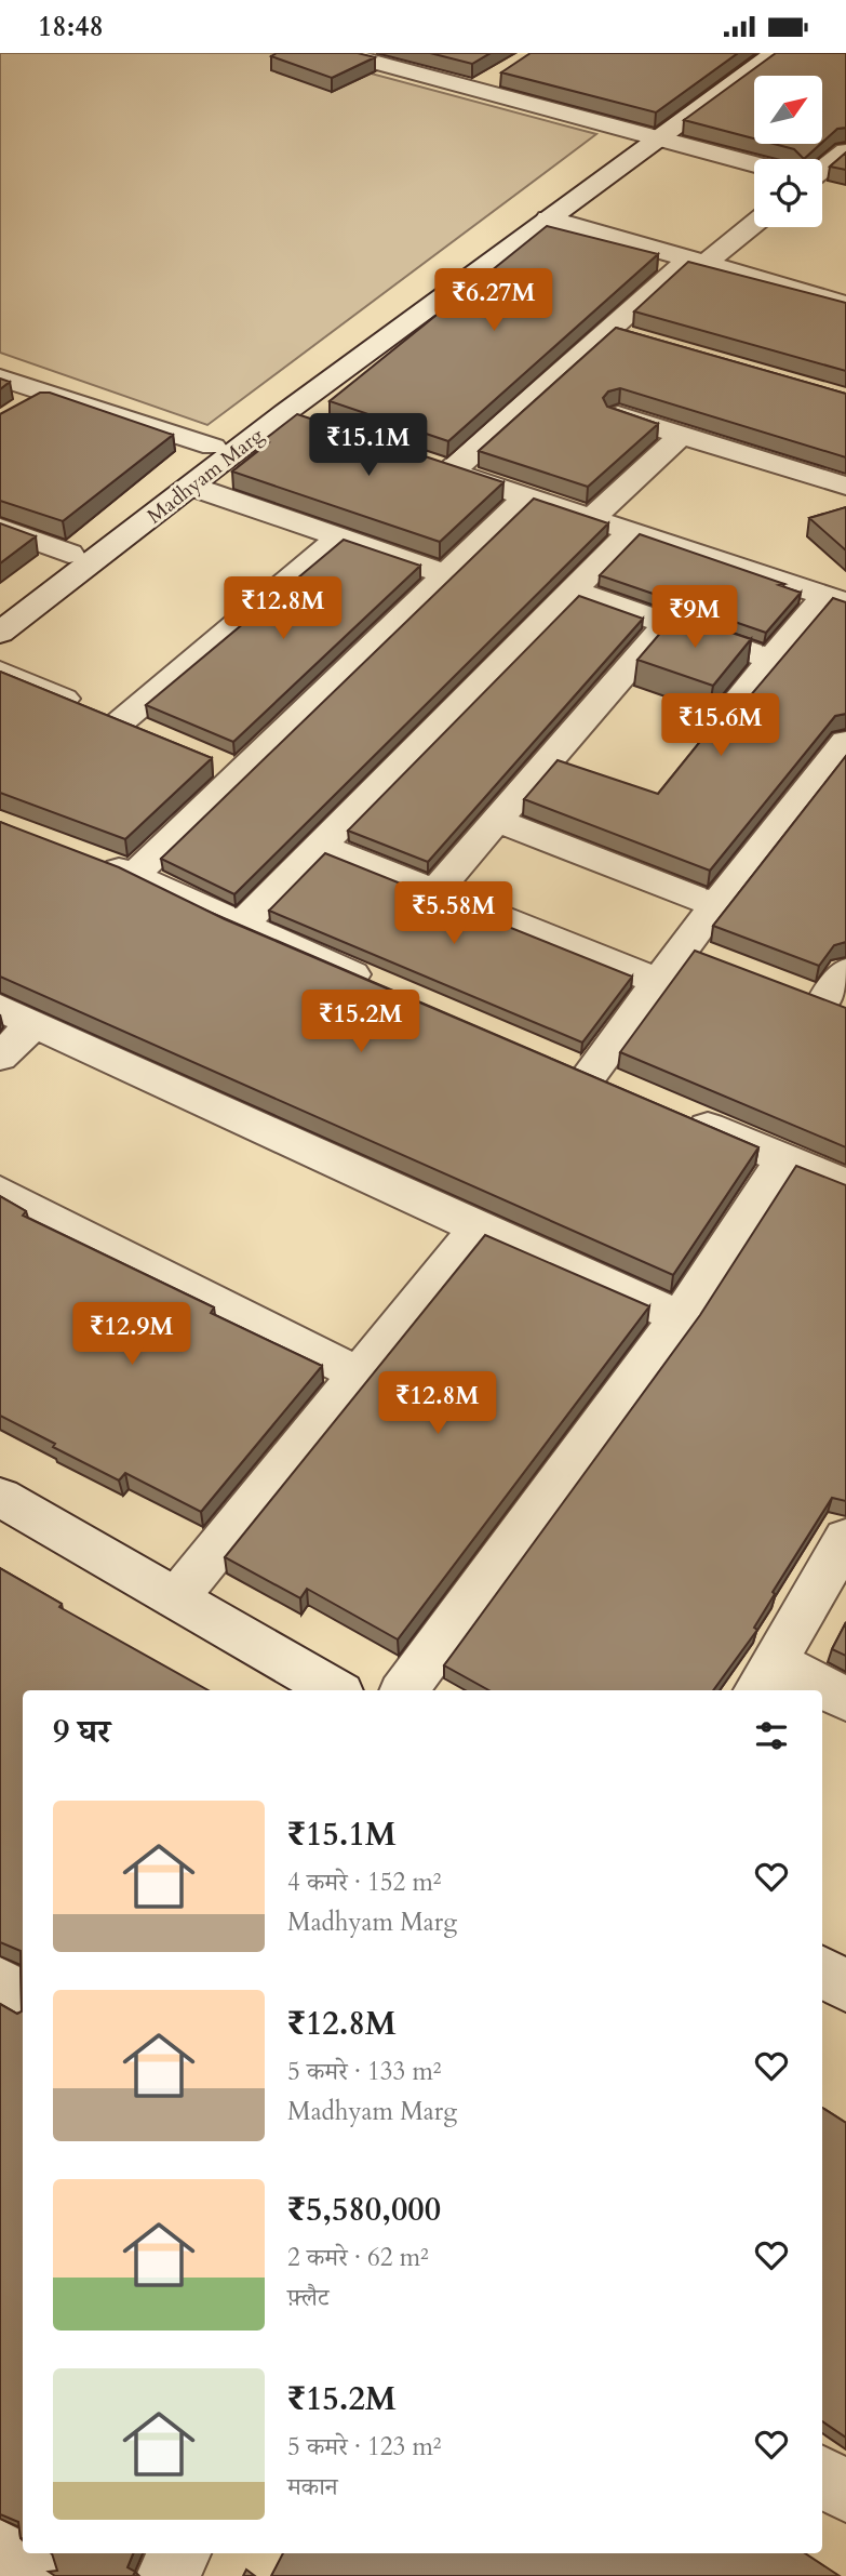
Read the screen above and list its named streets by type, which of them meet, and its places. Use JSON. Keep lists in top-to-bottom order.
{
  "streets": {
    "street": ["Madhyam Marg"]
  },
  "north": "top right",
  "page": {
    "status": "18:48",
    "price": [
      "₹6.27M",
      "₹15.1M",
      "₹12.8M",
      "₹9M",
      "₹15.6M",
      "₹5.58M",
      "₹15.2M",
      "₹12.9M",
      "₹12.8M"
    ],
    "heading": "9 घर",
    "list": [
      {
        "name": "₹15.1M",
        "note": "4 कमरे · 152 m² · Madhyam Marg"
      },
      {
        "name": "₹12.8M",
        "note": "5 कमरे · 133 m² · Madhyam Marg"
      },
      {
        "name": "₹5,580,000",
        "note": "2 कमरे · 62 m² · फ़्लैट"
      },
      {
        "name": "₹15.2M",
        "note": "5 कमरे · 123 m² · मकान"
      }
    ]
  }
}
